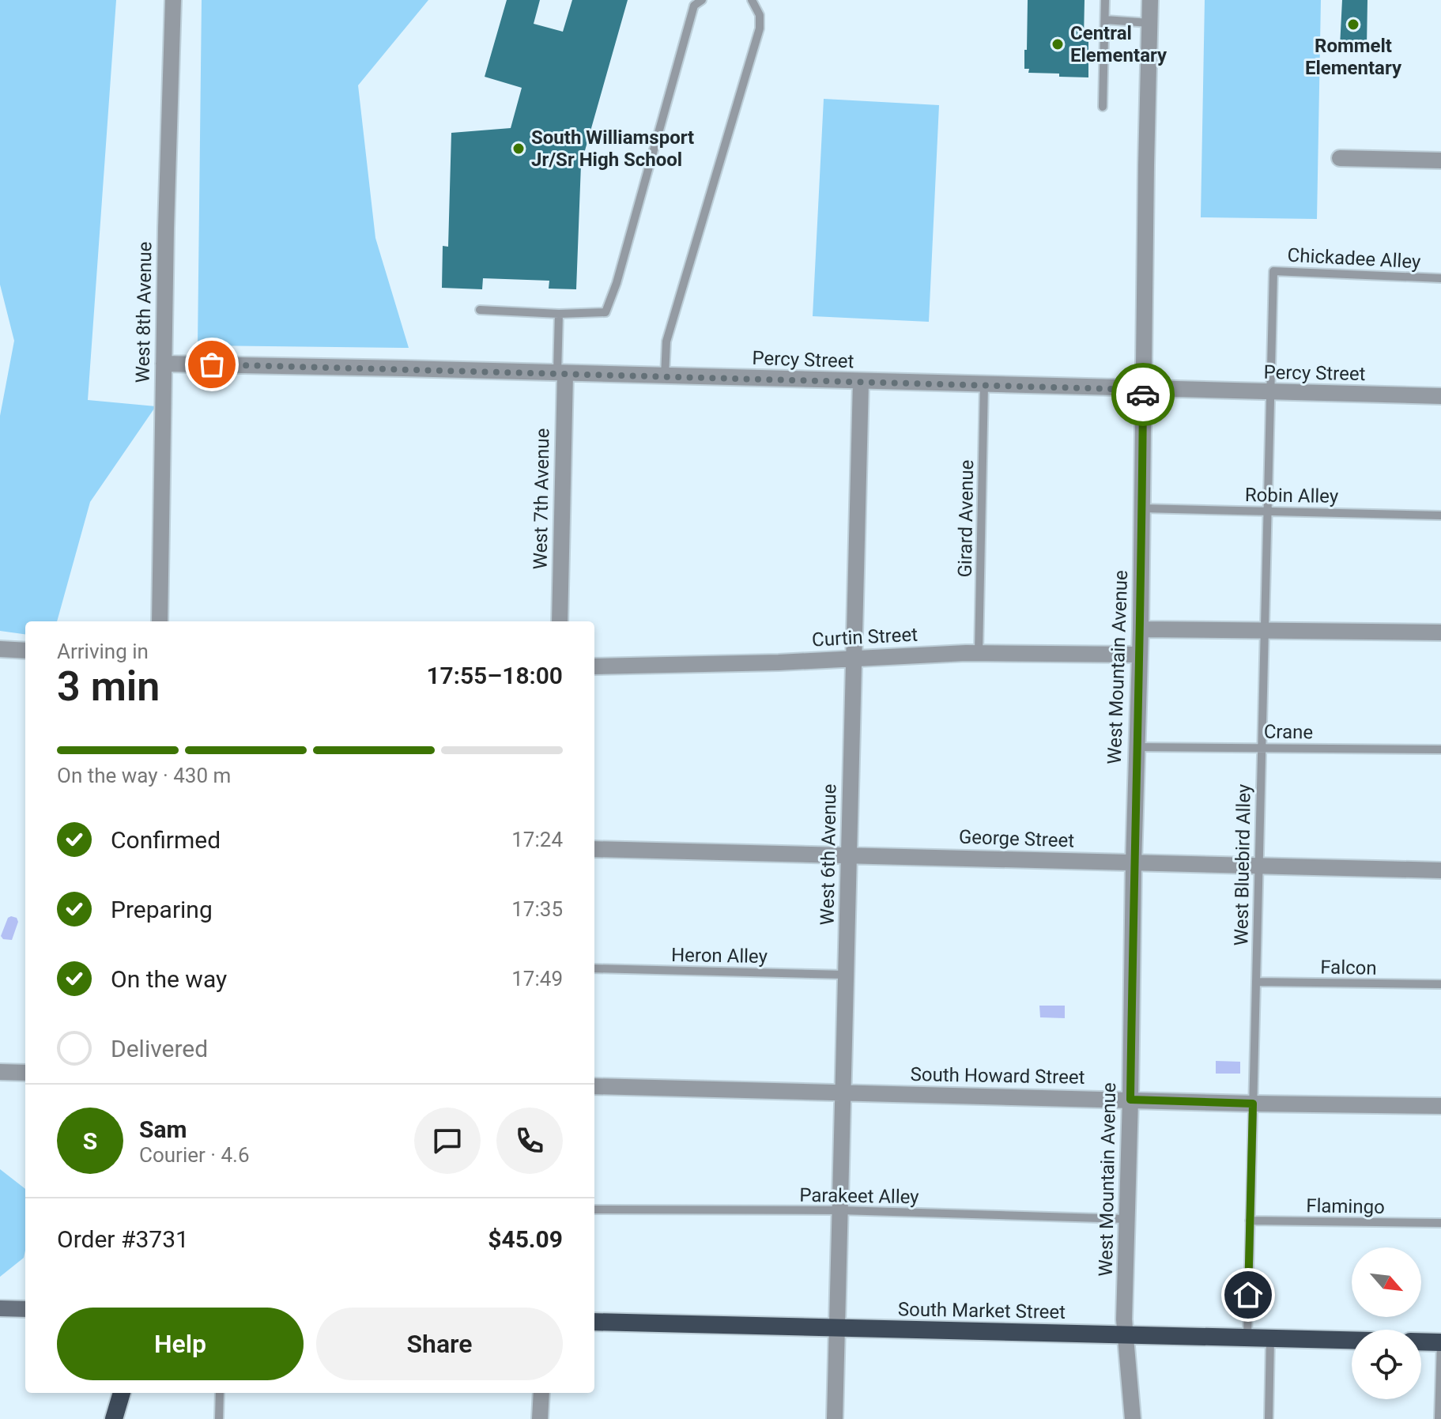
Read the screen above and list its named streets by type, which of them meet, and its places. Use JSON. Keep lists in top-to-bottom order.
{
  "streets": {
    "highway": ["South Market Street"],
    "street": [
      "West 8th Avenue",
      "Percy Street",
      "West 7th Avenue",
      "Curtin Street",
      "West Mountain Avenue",
      "George Street",
      "West 6th Avenue",
      "South Howard Street"
    ],
    "lane": [
      "Chickadee Alley",
      "Robin Alley",
      "Girard Avenue",
      "Crane",
      "West Bluebird Alley",
      "Heron Alley",
      "Falcon",
      "Parakeet Alley",
      "Flamingo"
    ]
  },
  "crossings": [
    ["Chickadee Alley", "Percy Street"],
    ["Chickadee Alley", "West Bluebird Alley"],
    ["West 8th Avenue", "Percy Street"],
    ["Percy Street", "West 7th Avenue"],
    ["Percy Street", "Girard Avenue"],
    ["Percy Street", "West Mountain Avenue"],
    ["Percy Street", "West 6th Avenue"],
    ["Percy Street", "West Bluebird Alley"],
    ["Robin Alley", "West Mountain Avenue"],
    ["Robin Alley", "West Bluebird Alley"],
    ["Girard Avenue", "Curtin Street"],
    ["Curtin Street", "West Mountain Avenue"],
    ["Curtin Street", "West 6th Avenue"],
    ["West Mountain Avenue", "Crane"],
    ["West Mountain Avenue", "George Street"],
    ["West Mountain Avenue", "South Howard Street"],
    ["West Mountain Avenue", "Parakeet Alley"],
    ["West Mountain Avenue", "South Market Street"],
    ["Crane", "West Bluebird Alley"],
    ["George Street", "West 6th Avenue"],
    ["George Street", "West Bluebird Alley"],
    ["West 6th Avenue", "Heron Alley"],
    ["West 6th Avenue", "South Howard Street"],
    ["West 6th Avenue", "Parakeet Alley"],
    ["West 6th Avenue", "South Market Street"],
    ["West Bluebird Alley", "Falcon"],
    ["West Bluebird Alley", "South Howard Street"],
    ["West Bluebird Alley", "Flamingo"],
    ["West Bluebird Alley", "South Market Street"]
  ],
  "places": ["Rommelt Elementary", "Central Elementary", "South Williamsport Jr/Sr High School"],
  "north": "bottom right",
  "page": {
    "heading": ["3 min", "Arriving in", "17:55–18:00"],
    "panel": [
      "Sam",
      "Courier · 4.6",
      "Order #3731",
      "$45.09"
    ],
    "bar": "On the way · 430 m",
    "list": [
      ["Confirmed", "17:24"],
      ["Preparing", "17:35"],
      ["On the way", "17:49"],
      "Delivered"
    ],
    "round": "S",
    "buttons": ["Help", "Share"]
  }
}
